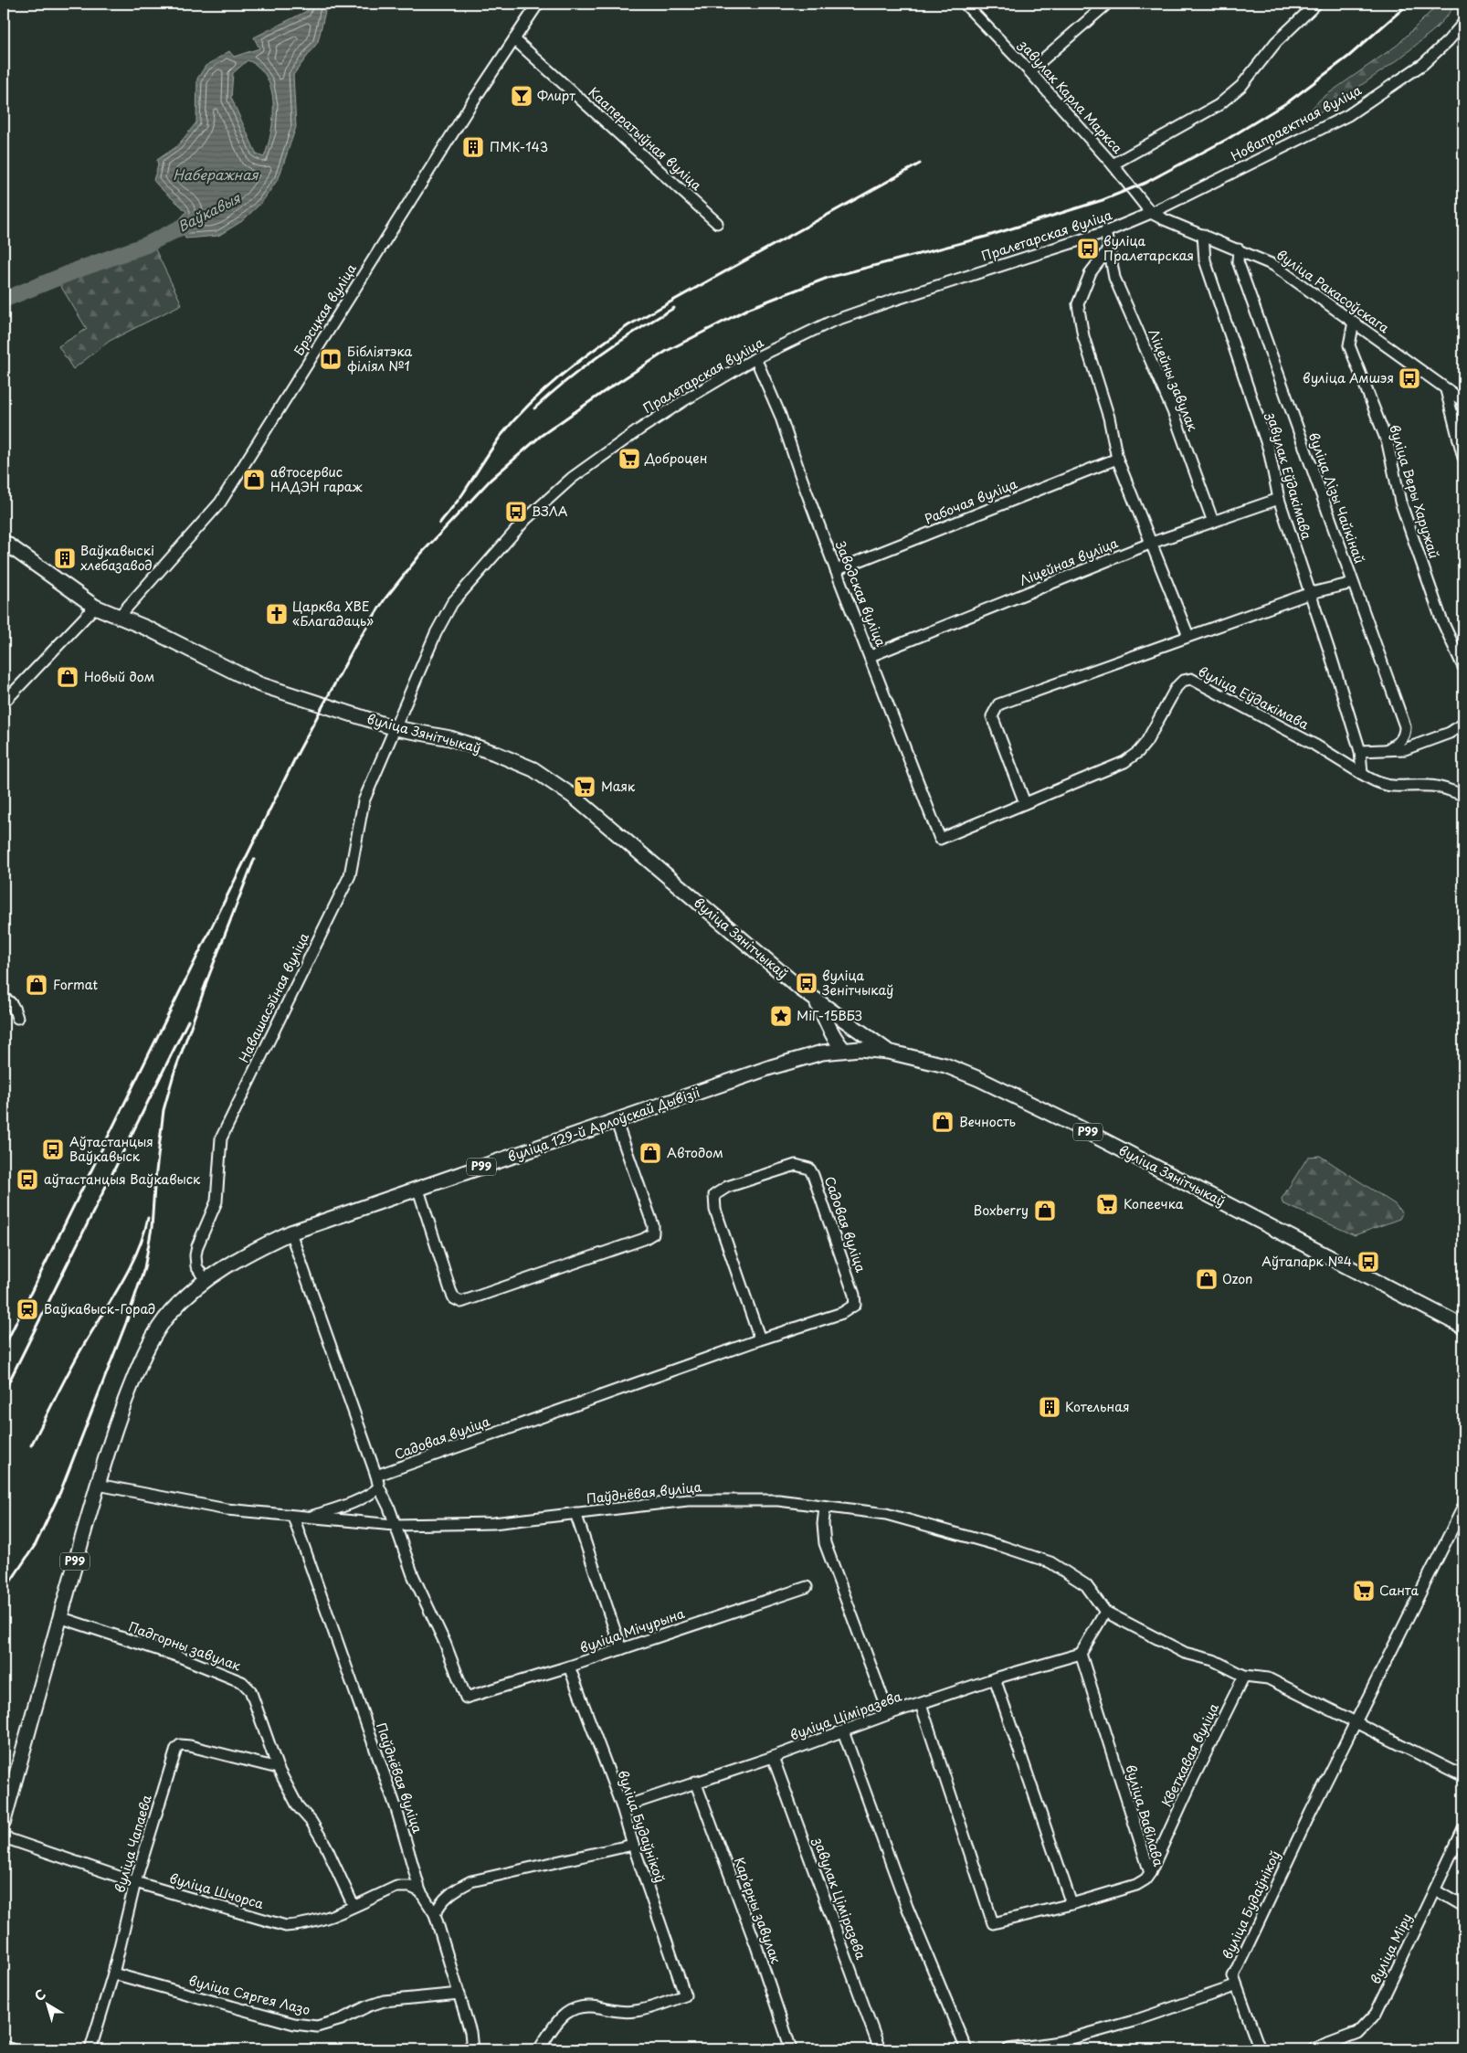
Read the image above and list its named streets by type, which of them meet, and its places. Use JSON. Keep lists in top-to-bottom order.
{
  "streets": {
    "main road": ["вуліца Зянітчыкаў", "вуліца 129-й Арлоўскай Дывізіі", "Р99"],
    "street": [
      "завулак Карла Маркса",
      "Новапраектная вуліца",
      "Кааператыўная вуліца",
      "Пралетарская вуліца",
      "вуліца Ракасоўскага",
      "Брэсцкая вуліца",
      "Ліцейны завулак",
      "завулак Еўдакімава",
      "вуліца Веры Харужай",
      "вуліца Лізы Чайкінай",
      "Рабочая вуліца",
      "Ліцейная вуліца",
      "Заводская вуліца",
      "вуліца Еўдакімава",
      "Навашасэйная вуліца",
      "Садовая вуліца",
      "Паўднёвая вуліца",
      "вуліца Мічурына",
      "Падгорны завулак",
      "вуліца Ціміразева",
      "Кветкавая вуліца",
      "вуліца Вавілава",
      "вуліца Будаўнікоў",
      "вуліца Чапаева",
      "вуліца Шчорса",
      "завулак Ціміразева",
      "Карʼерны завулак",
      "вуліца Міру",
      "вуліца Сяргея Лазо"
    ]
  },
  "crossings": [
    ["завулак Карла Маркса", "Новапраектная вуліца"],
    ["завулак Карла Маркса", "Пралетарская вуліца"],
    ["завулак Карла Маркса", "вуліца Ракасоўскага"],
    ["Новапраектная вуліца", "Пралетарская вуліца"],
    ["Новапраектная вуліца", "вуліца Ракасоўскага"],
    ["Кааператыўная вуліца", "Брэсцкая вуліца"],
    ["Пралетарская вуліца", "вуліца Ракасоўскага"],
    ["Пралетарская вуліца", "Заводская вуліца"],
    ["Пралетарская вуліца", "вуліца Зянітчыкаў"],
    ["Пралетарская вуліца", "Навашасэйная вуліца"],
    ["вуліца Ракасоўскага", "завулак Еўдакімава"],
    ["вуліца Ракасоўскага", "вуліца Веры Харужай"],
    ["вуліца Ракасоўскага", "вуліца Лізы Чайкінай"],
    ["Брэсцкая вуліца", "вуліца Зянітчыкаў"],
    ["Ліцейны завулак", "Ліцейная вуліца"],
    ["завулак Еўдакімава", "Ліцейная вуліца"],
    ["Рабочая вуліца", "Заводская вуліца"],
    ["Ліцейная вуліца", "Заводская вуліца"],
    ["Заводская вуліца", "вуліца Еўдакімава"],
    ["вуліца Зянітчыкаў", "Навашасэйная вуліца"],
    ["вуліца Зянітчыкаў", "вуліца 129-й Арлоўскай Дывізіі"],
    ["Навашасэйная вуліца", "вуліца 129-й Арлоўскай Дывізіі"],
    ["вуліца 129-й Арлоўскай Дывізіі", "Паўднёвая вуліца"],
    ["вуліца 129-й Арлоўскай Дывізіі", "Падгорны завулак"],
    ["Паўднёвая вуліца", "вуліца Мічурына"],
    ["Паўднёвая вуліца", "вуліца Шчорса"],
    ["Паўднёвая вуліца", "вуліца Сяргея Лазо"],
    ["вуліца Мічурына", "вуліца Будаўнікоў"],
    ["Падгорны завулак", "вуліца Чапаева"],
    ["Падгорны завулак", "вуліца Шчорса"],
    ["вуліца Ціміразева", "вуліца Вавілава"],
    ["вуліца Ціміразева", "вуліца Будаўнікоў"],
    ["вуліца Ціміразева", "завулак Ціміразева"],
    ["вуліца Ціміразева", "Карʼерны завулак"],
    ["Кветкавая вуліца", "вуліца Вавілава"],
    ["вуліца Чапаева", "вуліца Шчорса"],
    ["вуліца Чапаева", "вуліца Сяргея Лазо"]
  ],
  "water": ["Наберажная", "Ваўкавыя"],
  "places": {
    "bar": ["Флирт"],
    "building": ["ПМК-143", "Ваўкавыскі хлебазавод", "Котельная"],
    "bus stop": [
      "вуліца Пралетарская",
      "вуліца Амшэя",
      "ВЗЛА",
      "вуліца Зенітчыкаў",
      "Аўтастанцыя Ваўкавыск",
      "аўтастанцыя Ваўкавыск",
      "Аўтапарк №4"
    ],
    "library": ["Бібліятэка філіял №1"],
    "supermarket": [
      "Доброцен",
      "Маяк",
      "Копеечка",
      "Санта"
    ],
    "shop": [
      "автосервис НАДЭН гараж",
      "Новый дом",
      "Format",
      "Вечность",
      "Автодом",
      "Boxberry",
      "Ozon"
    ],
    "church": ["Царква ХВЕ «Благадаць»"],
    "place": ["МіГ-15ВБЗ"],
    "station": ["Ваўкавыск-Горад"]
  },
  "north": "top left"
}
